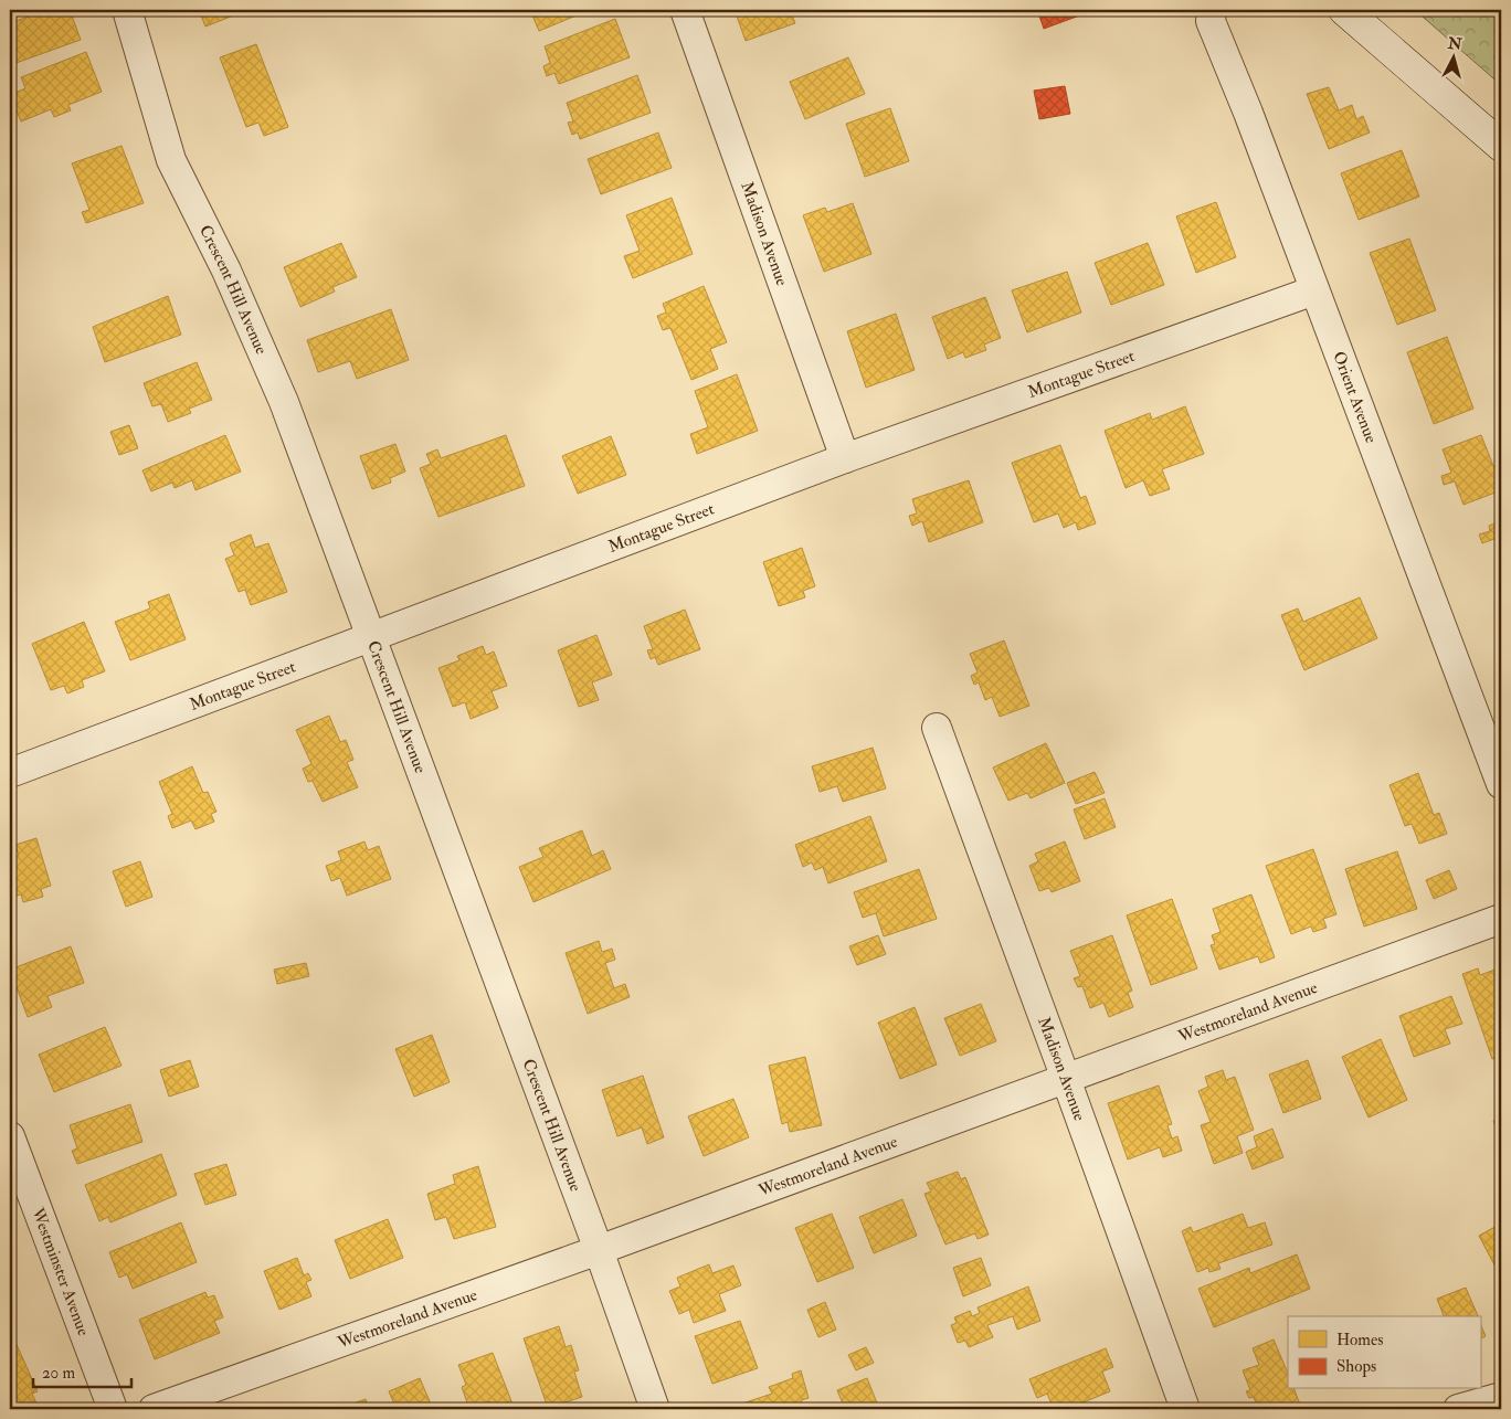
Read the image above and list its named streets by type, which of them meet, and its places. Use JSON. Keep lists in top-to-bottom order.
{
  "streets": {
    "street": [
      "Madison Avenue",
      "Crescent Hill Avenue",
      "Montague Street",
      "Orient Avenue",
      "Westmoreland Avenue",
      "Westminster Avenue"
    ]
  },
  "crossings": [
    ["Madison Avenue", "Montague Street"],
    ["Madison Avenue", "Westmoreland Avenue"],
    ["Crescent Hill Avenue", "Montague Street"],
    ["Crescent Hill Avenue", "Westmoreland Avenue"],
    ["Montague Street", "Orient Avenue"]
  ],
  "legend": ["Homes", "Shops"],
  "scale_bar": "20 m",
  "north": "top"
}
